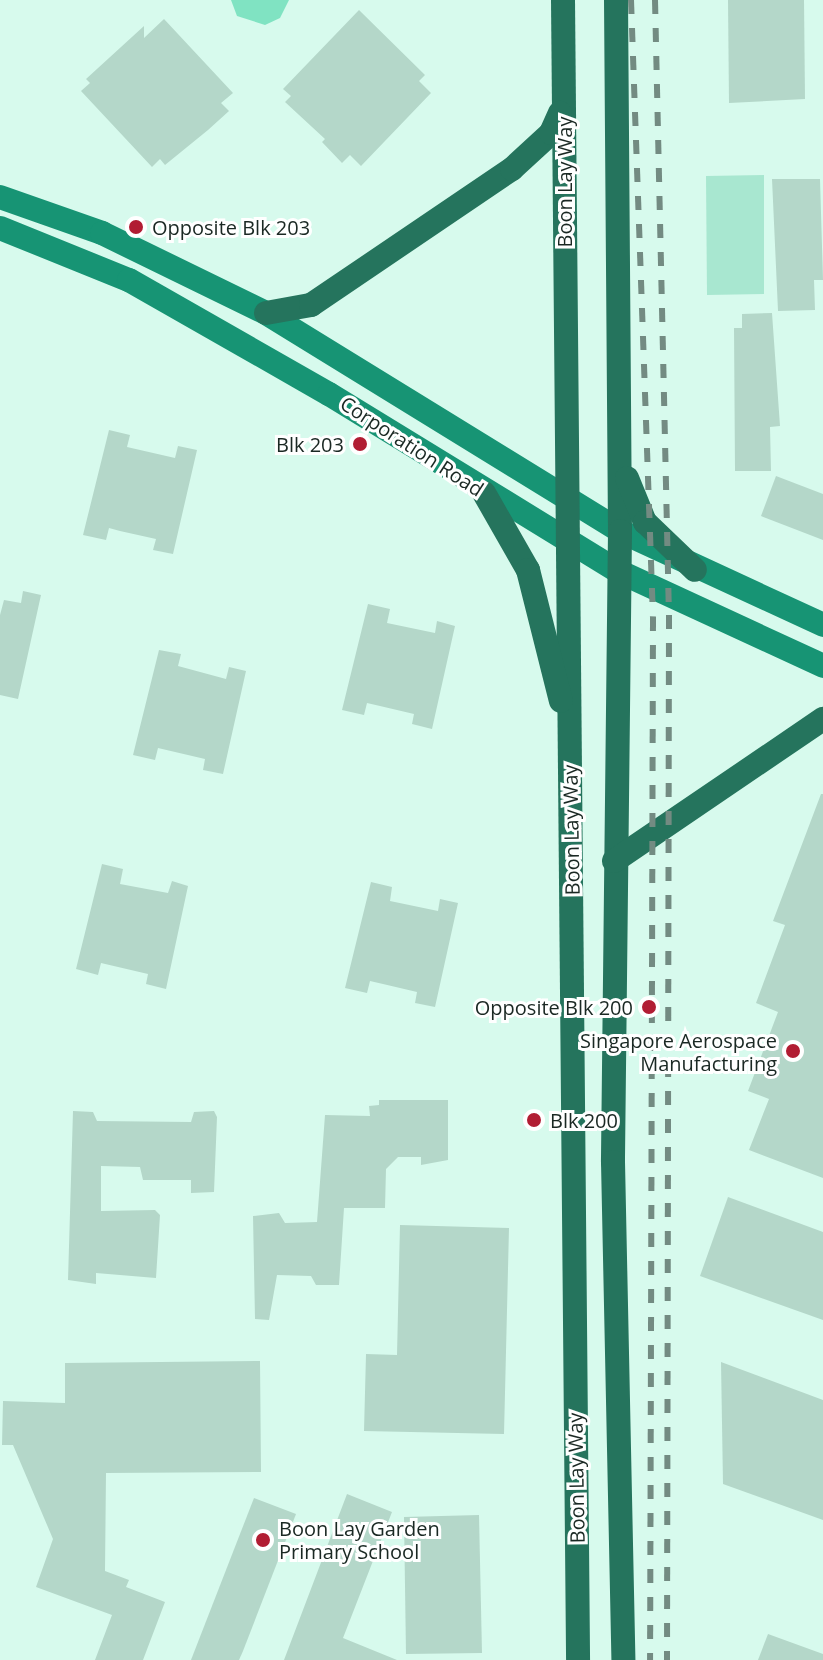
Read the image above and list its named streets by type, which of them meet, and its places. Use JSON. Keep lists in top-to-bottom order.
{
  "streets": {
    "main road": ["Boon Lay Way", "Corporation Road"]
  },
  "crossings": [
    ["Boon Lay Way", "Corporation Road"]
  ],
  "places": [
    "Opposite Blk 203",
    "Blk 203",
    "Opposite Blk 200",
    "Singapore Aerospace Manufacturing",
    "Blk 200",
    "Boon Lay Garden Primary School"
  ]
}
